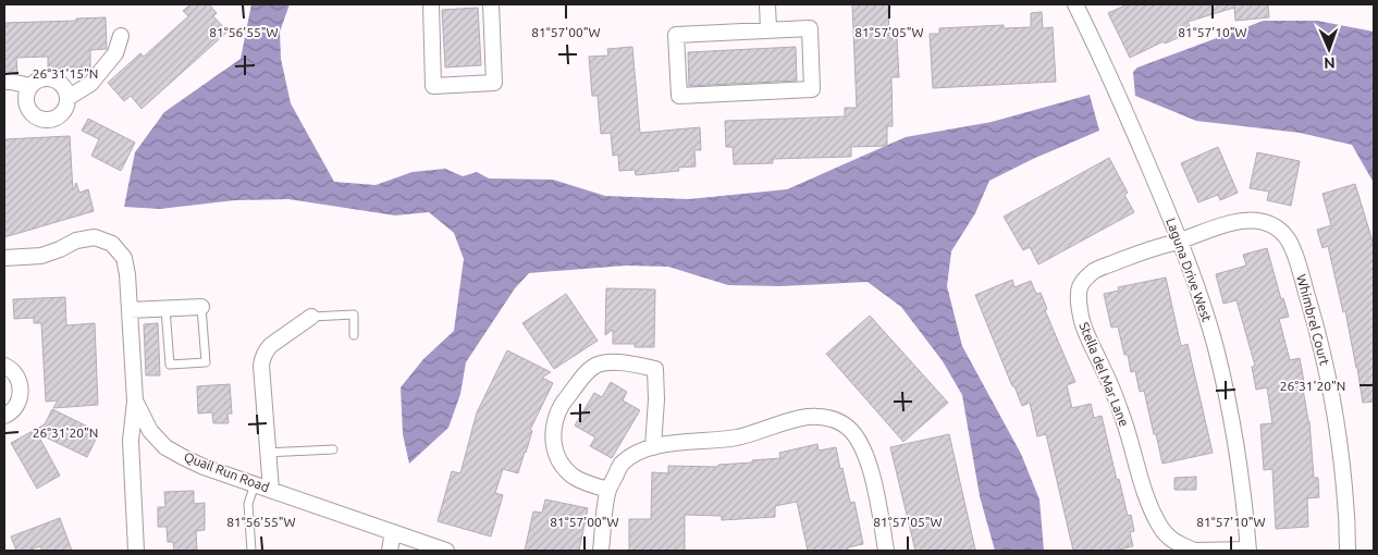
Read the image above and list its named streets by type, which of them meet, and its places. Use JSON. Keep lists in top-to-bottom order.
{
  "streets": {
    "street": [
      "Laguna Drive West",
      "Whimbrel Court",
      "Stella del Mar Lane",
      "Quail Run Road"
    ]
  },
  "crossings": [
    ["Laguna Drive West", "Whimbrel Court"],
    ["Laguna Drive West", "Stella del Mar Lane"],
    ["Whimbrel Court", "Stella del Mar Lane"]
  ],
  "north": "bottom",
  "coordinates": [
    "81°56'55\"W",
    "81°57'00\"W",
    "81°57'05\"W",
    "81°57'10\"W",
    "26°31'15\"N",
    "26°31'20\"N"
  ]
}
